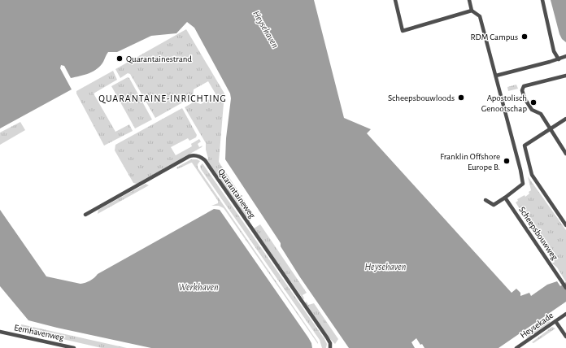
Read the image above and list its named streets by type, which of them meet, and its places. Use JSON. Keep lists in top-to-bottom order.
{
  "streets": {
    "street": [
      "Quarantaineweg",
      "Scheepsbouwweg",
      "Heysekade",
      "Eemhavenweg"
    ]
  },
  "districts": ["QUARANTAINE-INRICHTING"],
  "water": ["Heysehaven", "Werkhaven"],
  "places": [
    "RDM Campus",
    "Quarantainestrand",
    "Scheepsbouwloods",
    "Apostolisch Genootschap",
    "Franklin Offshore Europe B."
  ]
}
